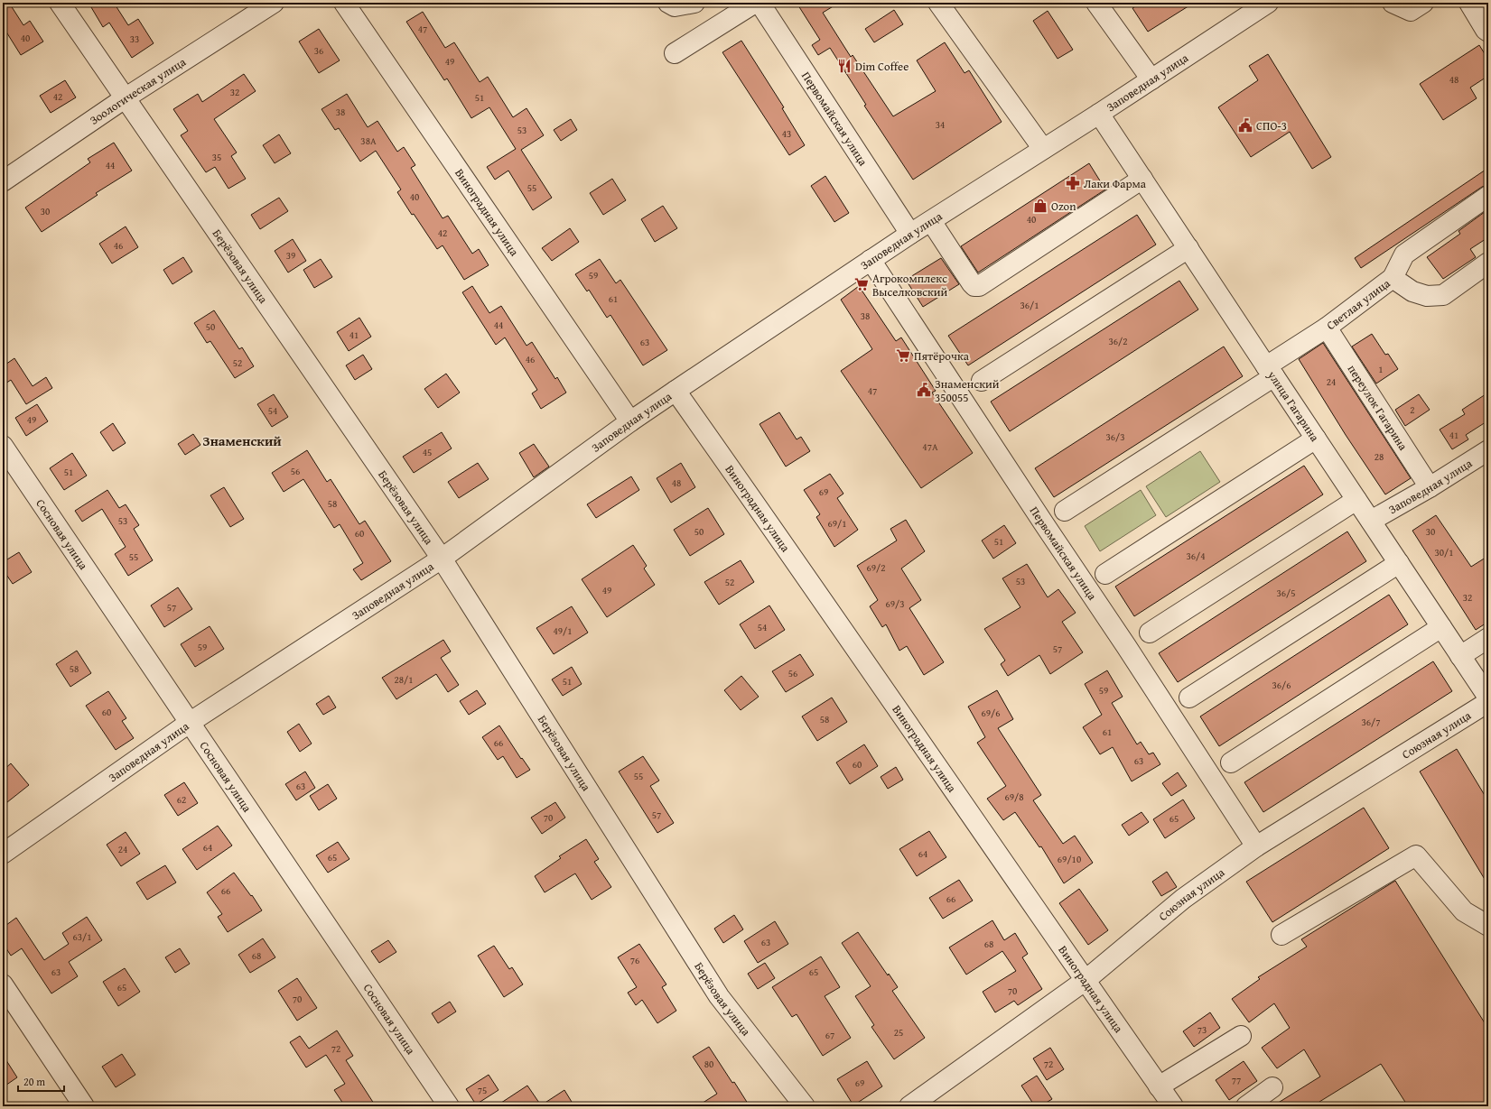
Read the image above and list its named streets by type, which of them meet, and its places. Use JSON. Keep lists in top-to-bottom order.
{
  "streets": {
    "street": [
      "Заповедная улица",
      "Зоологическая улица",
      "Первомайская улица",
      "Виноградная улица",
      "Берёзовая улица",
      "Светлая улица",
      "улица Гагарина",
      "переулок Гагарина",
      "Сосновая улица",
      "Союзная улица"
    ]
  },
  "crossings": [
    ["Заповедная улица", "Первомайская улица"],
    ["Заповедная улица", "Виноградная улица"],
    ["Заповедная улица", "Берёзовая улица"],
    ["Заповедная улица", "улица Гагарина"],
    ["Заповедная улица", "переулок Гагарина"],
    ["Заповедная улица", "Сосновая улица"],
    ["Зоологическая улица", "Берёзовая улица"],
    ["Первомайская улица", "Союзная улица"],
    ["Виноградная улица", "Союзная улица"],
    ["Светлая улица", "улица Гагарина"],
    ["Светлая улица", "переулок Гагарина"]
  ],
  "districts": ["Знаменский"],
  "places": {
    "restaurant": ["Dim Coffee"],
    "public building": ["СПО-3", "Знаменский 350055"],
    "pharmacy": ["Лаки Фарма"],
    "shop": ["Ozon"],
    "supermarket": ["Агрокомплекс Выселковский", "Пятёрочка"]
  },
  "house_numbers": [
    "47",
    "40",
    "33",
    "36",
    "49",
    "48",
    "32",
    "42",
    "51",
    "38",
    "34",
    "53",
    "43",
    "38А",
    "35",
    "44",
    "55",
    "40",
    "30",
    "40",
    "42",
    "46",
    "39",
    "59",
    "61",
    "36/1",
    "38",
    "44",
    "50",
    "41",
    "36/2",
    "63",
    "46",
    "52",
    "1",
    "24",
    "47",
    "2",
    "54",
    "49",
    "41",
    "36/3",
    "47А",
    "45",
    "28",
    "56",
    "51",
    "48",
    "69",
    "58",
    "53",
    "69/1",
    "50",
    "30",
    "60",
    "51",
    "30/1",
    "36/4",
    "55",
    "69/2",
    "53",
    "52",
    "49",
    "36/5",
    "32",
    "69/3",
    "57",
    "54",
    "49/1",
    "59",
    "57",
    "58",
    "56",
    "28/1",
    "51",
    "36/6",
    "59",
    "60",
    "69/6",
    "58",
    "36/7",
    "61",
    "66",
    "63",
    "60",
    "55",
    "63",
    "69/8",
    "62",
    "57",
    "70",
    "65",
    "64",
    "24",
    "64",
    "65",
    "69/10",
    "66",
    "66",
    "63/1",
    "63",
    "68",
    "68",
    "76",
    "63",
    "65",
    "65",
    "70",
    "70",
    "73",
    "25",
    "67",
    "72",
    "80",
    "72",
    "77",
    "69",
    "75"
  ],
  "scale_bar": "20 m"
}
